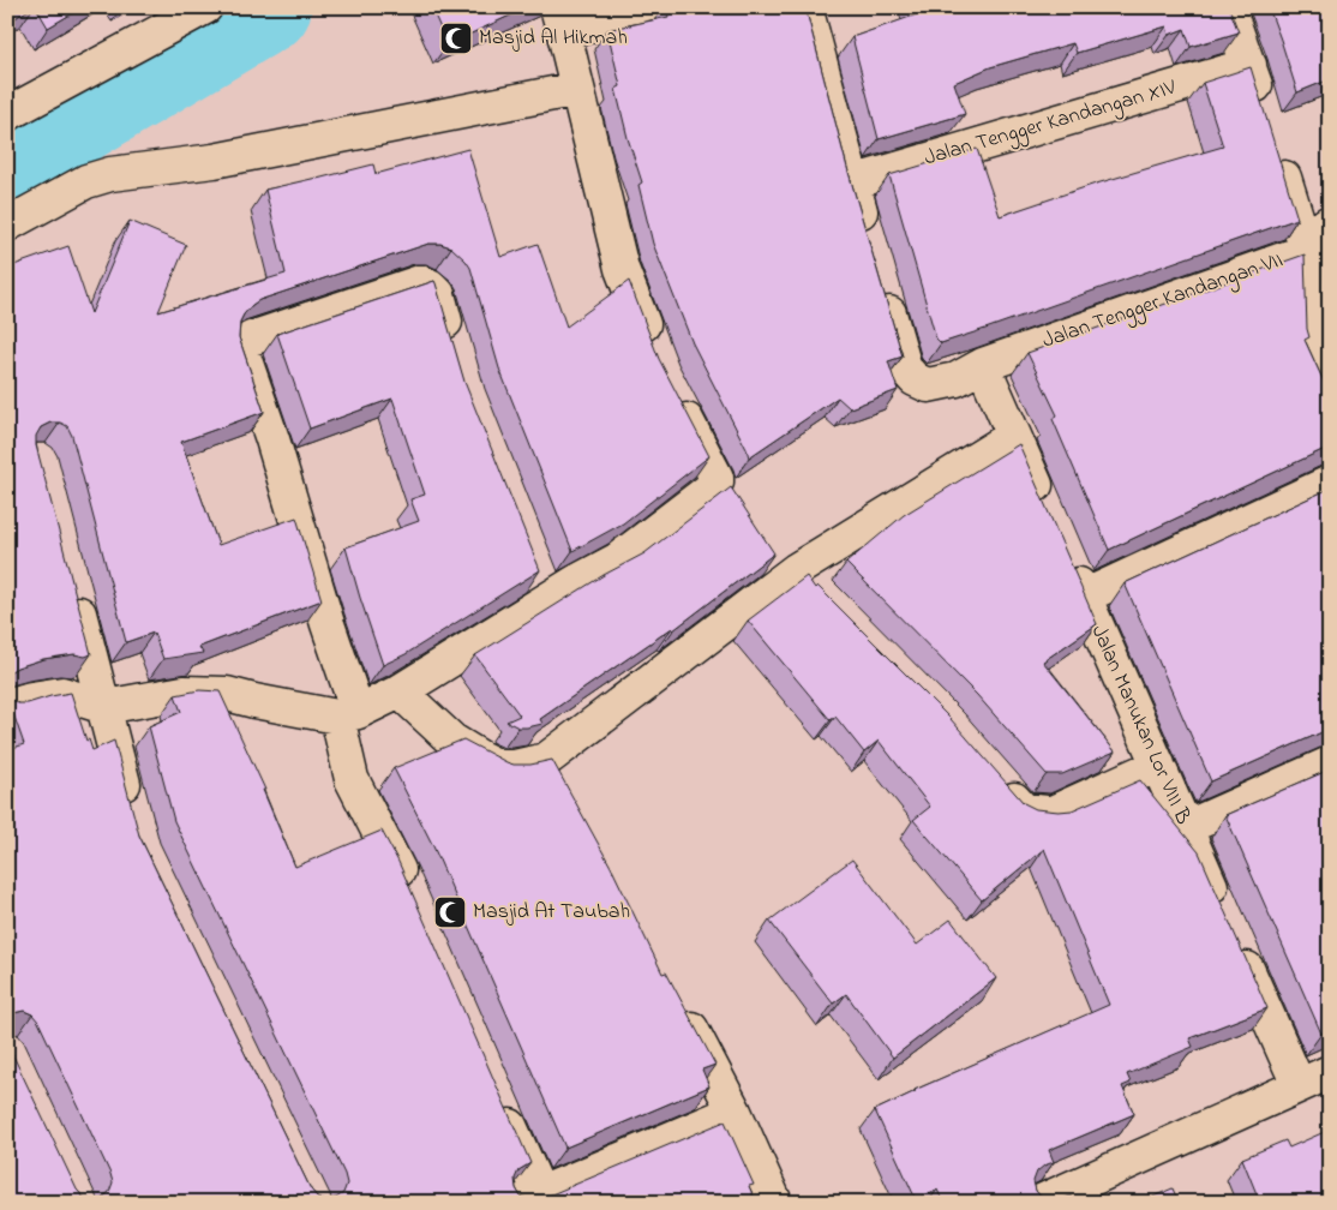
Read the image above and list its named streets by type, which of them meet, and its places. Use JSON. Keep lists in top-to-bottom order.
{
  "streets": {
    "street": ["Jalan Tengger Kandangan XIV", "Jalan Tengger Kandangan VII", "Jalan Manukan Lor VIII B"]
  },
  "places": {
    "mosque": ["Masjid Al Hikmah", "Masjid At Taubah"]
  }
}
